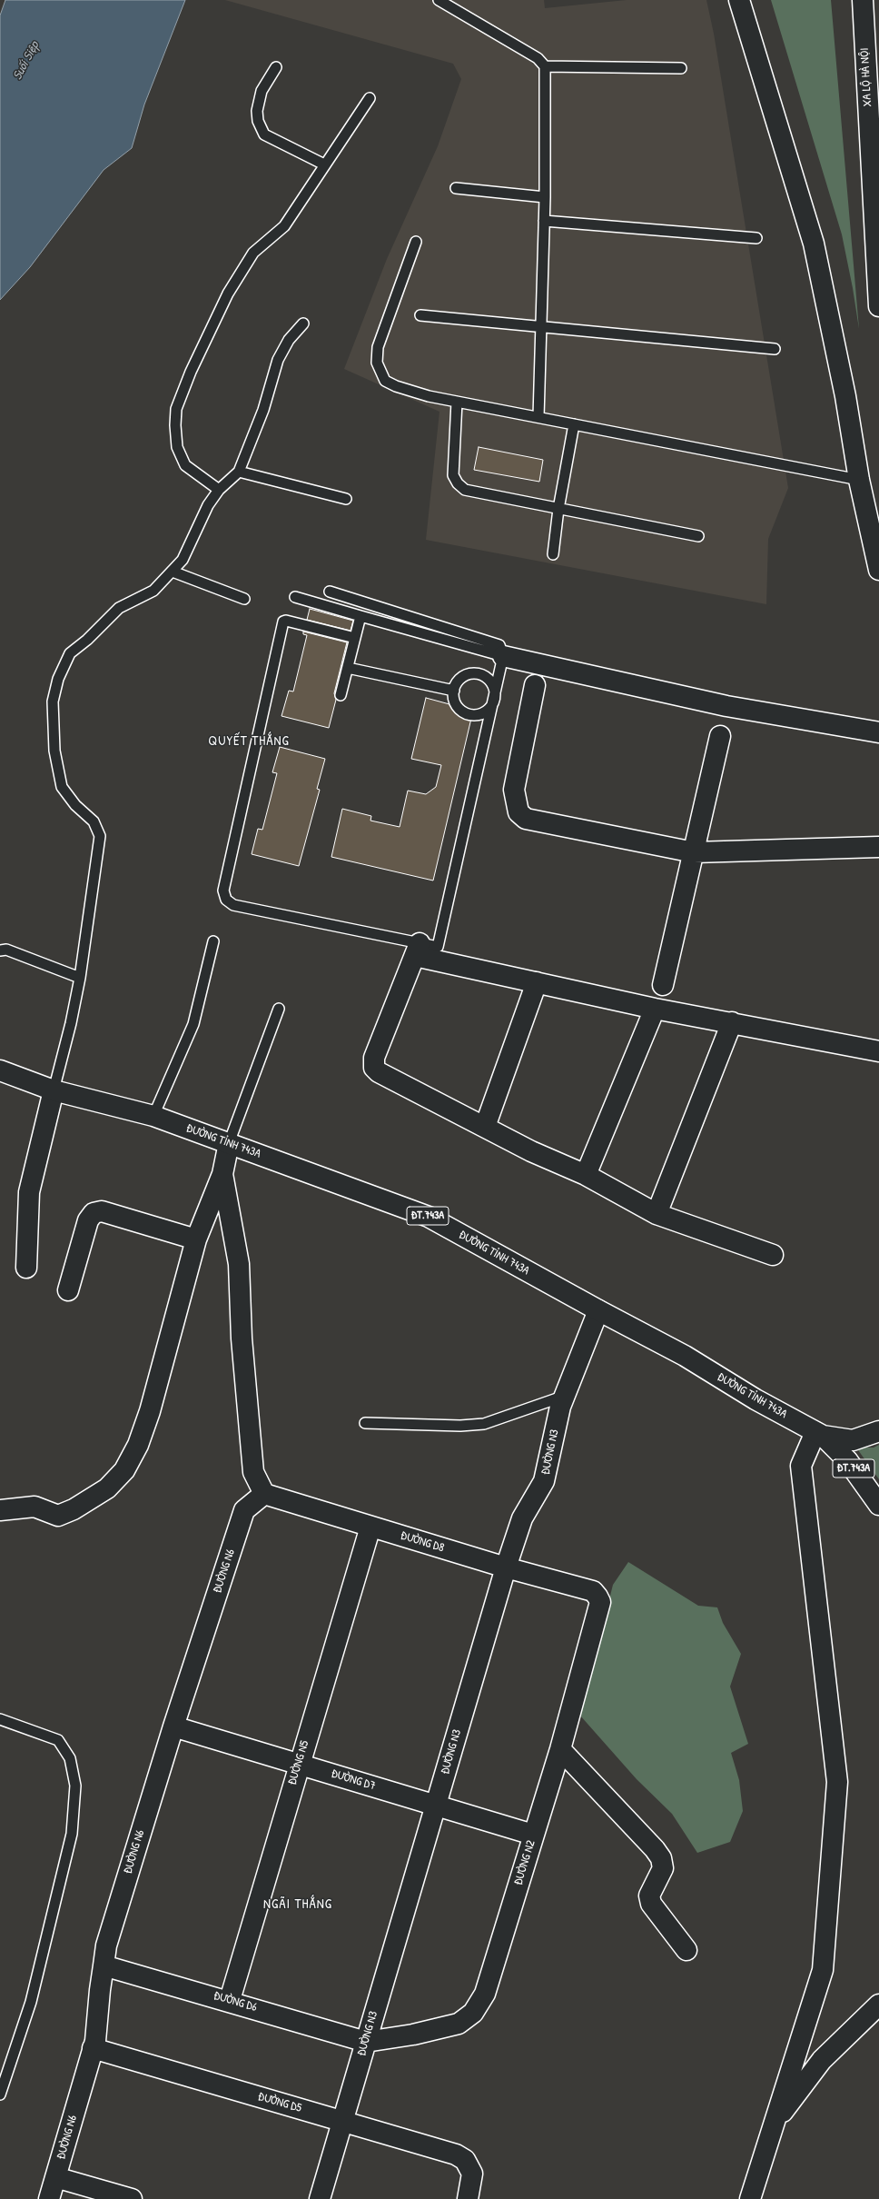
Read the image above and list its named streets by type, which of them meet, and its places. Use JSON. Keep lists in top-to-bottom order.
{
  "streets": {
    "main road": [
      "XA LỘ HÀ NỘI",
      "ĐƯỜNG TỈNH 743A",
      "ĐT.743A",
      "ĐƯỜNG N3",
      "ĐƯỜNG D8",
      "ĐƯỜNG N6",
      "ĐƯỜNG N5",
      "ĐƯỜNG D7",
      "ĐƯỜNG N2",
      "ĐƯỜNG D6",
      "ĐƯỜNG D5"
    ]
  },
  "crossings": [
    ["ĐƯỜNG TỈNH 743A", "ĐƯỜNG N3"],
    ["ĐƯỜNG N3", "ĐƯỜNG D8"],
    ["ĐƯỜNG N3", "ĐƯỜNG D7"],
    ["ĐƯỜNG N3", "ĐƯỜNG N2"],
    ["ĐƯỜNG N3", "ĐƯỜNG D6"],
    ["ĐƯỜNG N3", "ĐƯỜNG D5"],
    ["ĐƯỜNG D8", "ĐƯỜNG N6"],
    ["ĐƯỜNG D8", "ĐƯỜNG N5"],
    ["ĐƯỜNG D8", "ĐƯỜNG N2"],
    ["ĐƯỜNG N6", "ĐƯỜNG D7"],
    ["ĐƯỜNG N6", "ĐƯỜNG D6"],
    ["ĐƯỜNG N6", "ĐƯỜNG D5"],
    ["ĐƯỜNG N5", "ĐƯỜNG D7"],
    ["ĐƯỜNG N5", "ĐƯỜNG D6"],
    ["ĐƯỜNG D7", "ĐƯỜNG N2"],
    ["ĐƯỜNG N2", "ĐƯỜNG D6"]
  ],
  "districts": ["QUYẾT THẮNG", "NGÃI THẮNG"],
  "water": ["Suối Siệp"]
}
